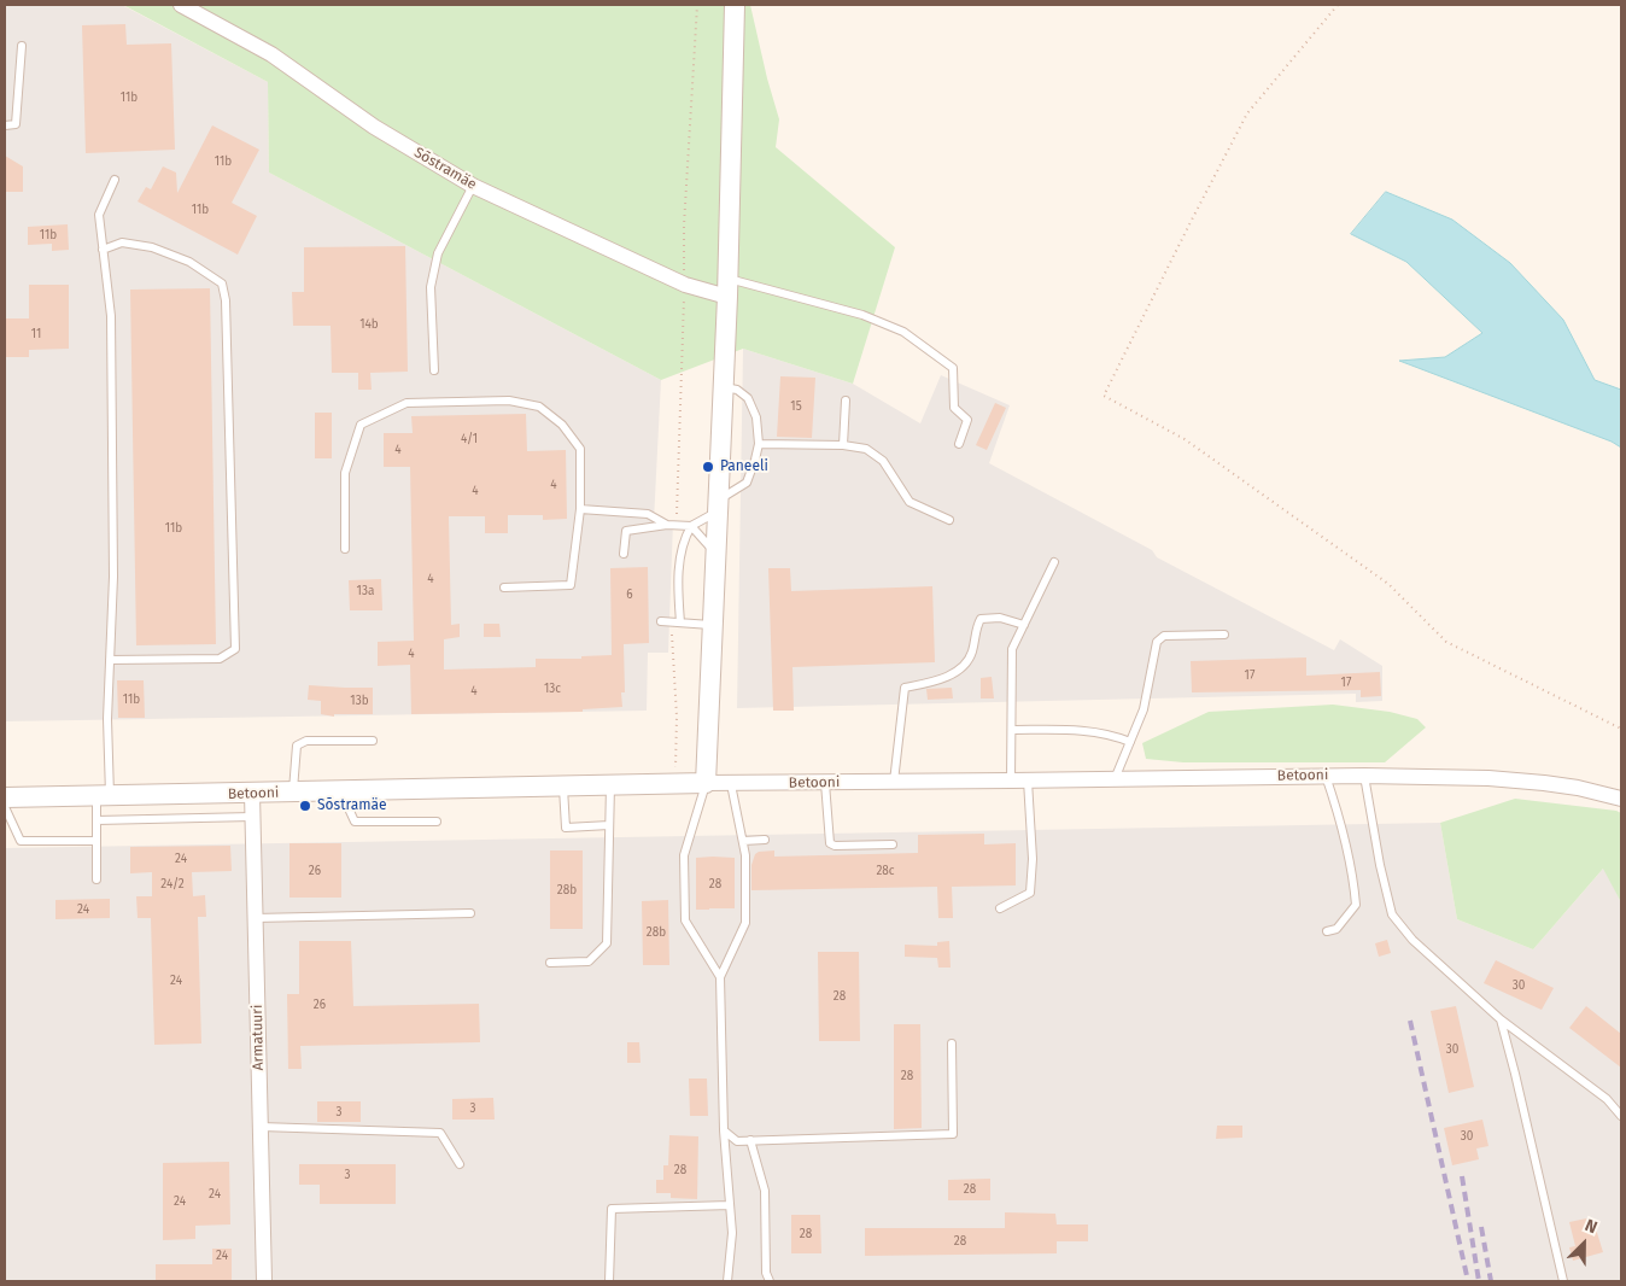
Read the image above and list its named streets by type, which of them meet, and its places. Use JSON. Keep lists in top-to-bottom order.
{
  "streets": {
    "street": ["Sõstramäe", "Betooni", "Armatuuri"]
  },
  "crossings": [
    ["Betooni", "Armatuuri"]
  ],
  "places": ["Paneeli", "Sõstramäe"],
  "house_numbers": [
    "11b",
    "11b",
    "11b",
    "11b",
    "14b",
    "11",
    "15",
    "4/1",
    "4",
    "4",
    "4",
    "11b",
    "4",
    "13a",
    "6",
    "4",
    "17",
    "17",
    "13c",
    "4",
    "11b",
    "13b",
    "24",
    "26",
    "28c",
    "24/2",
    "28",
    "28b",
    "24",
    "28b",
    "24",
    "30",
    "28",
    "26",
    "30",
    "28",
    "3",
    "3",
    "30",
    "28",
    "3",
    "28",
    "24",
    "24",
    "28",
    "28",
    "24"
  ],
  "north": "top right"
}
